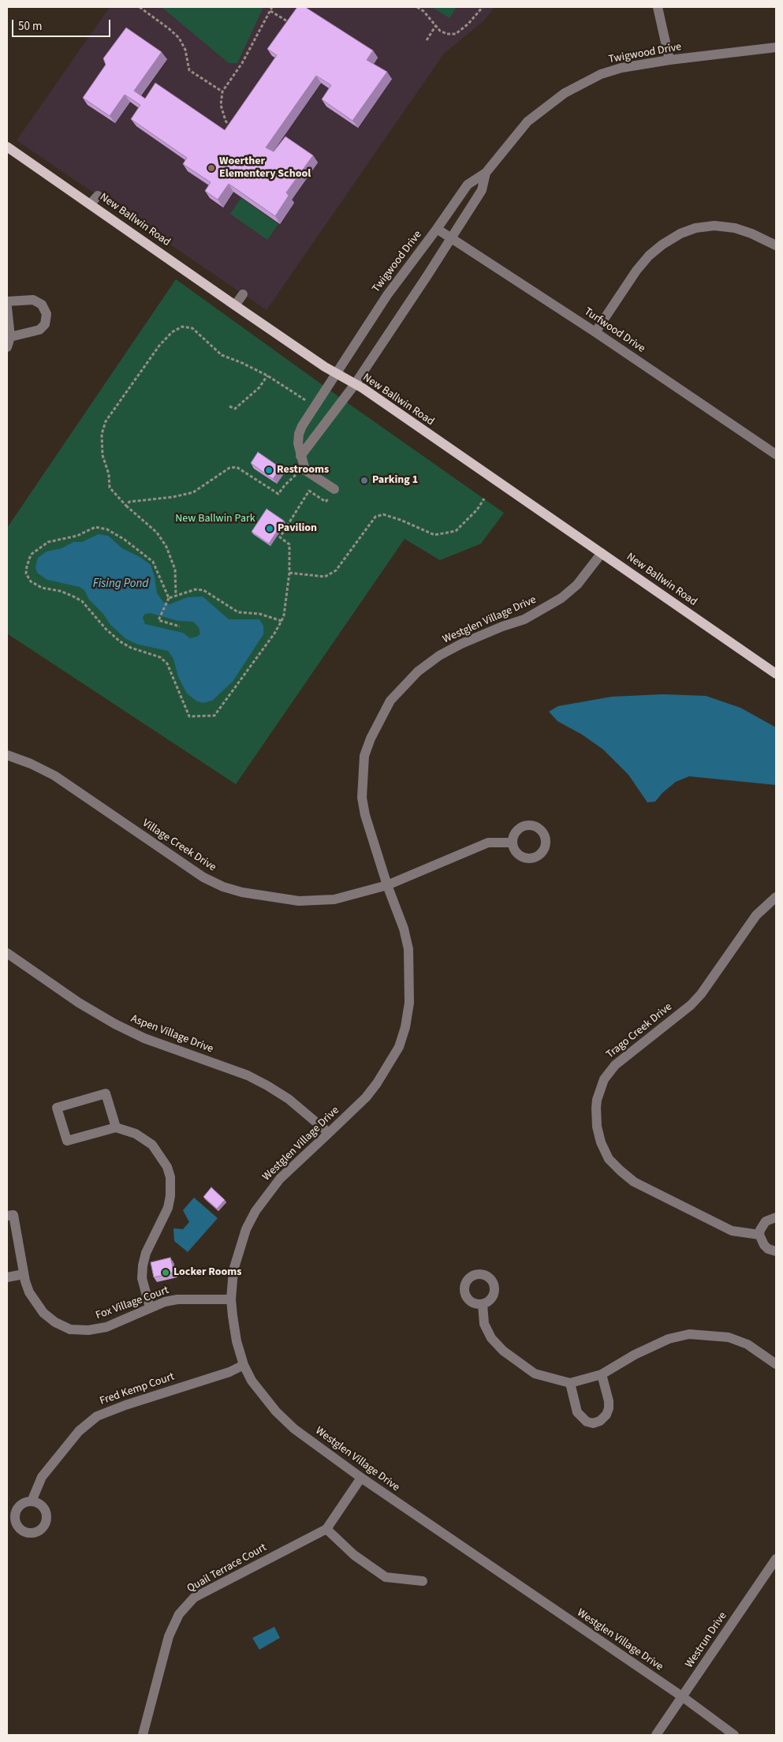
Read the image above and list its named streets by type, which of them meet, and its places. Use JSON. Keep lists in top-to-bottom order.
{
  "streets": {
    "main road": ["New Ballwin Road"],
    "street": [
      "Twigwood Drive",
      "Turfwood Drive",
      "Westglen Village Drive",
      "Village Creek Drive",
      "Trago Creek Drive",
      "Aspen Village Drive",
      "Fox Village Court",
      "Fred Kemp Court",
      "Quail Terrace Court",
      "Westrun Drive"
    ]
  },
  "crossings": [
    ["Twigwood Drive", "New Ballwin Road"],
    ["Twigwood Drive", "Turfwood Drive"],
    ["New Ballwin Road", "Westglen Village Drive"],
    ["Westglen Village Drive", "Village Creek Drive"],
    ["Westglen Village Drive", "Aspen Village Drive"],
    ["Westglen Village Drive", "Fox Village Court"],
    ["Westglen Village Drive", "Fred Kemp Court"],
    ["Westglen Village Drive", "Quail Terrace Court"],
    ["Westglen Village Drive", "Westrun Drive"]
  ],
  "water": ["Fising Pond"],
  "parks": ["New Ballwin Park"],
  "places": [
    "Woerther Elementery School",
    "Restrooms",
    "Parking 1",
    "Pavilion",
    "Locker Rooms"
  ],
  "scale_bar": "50 m"
}
